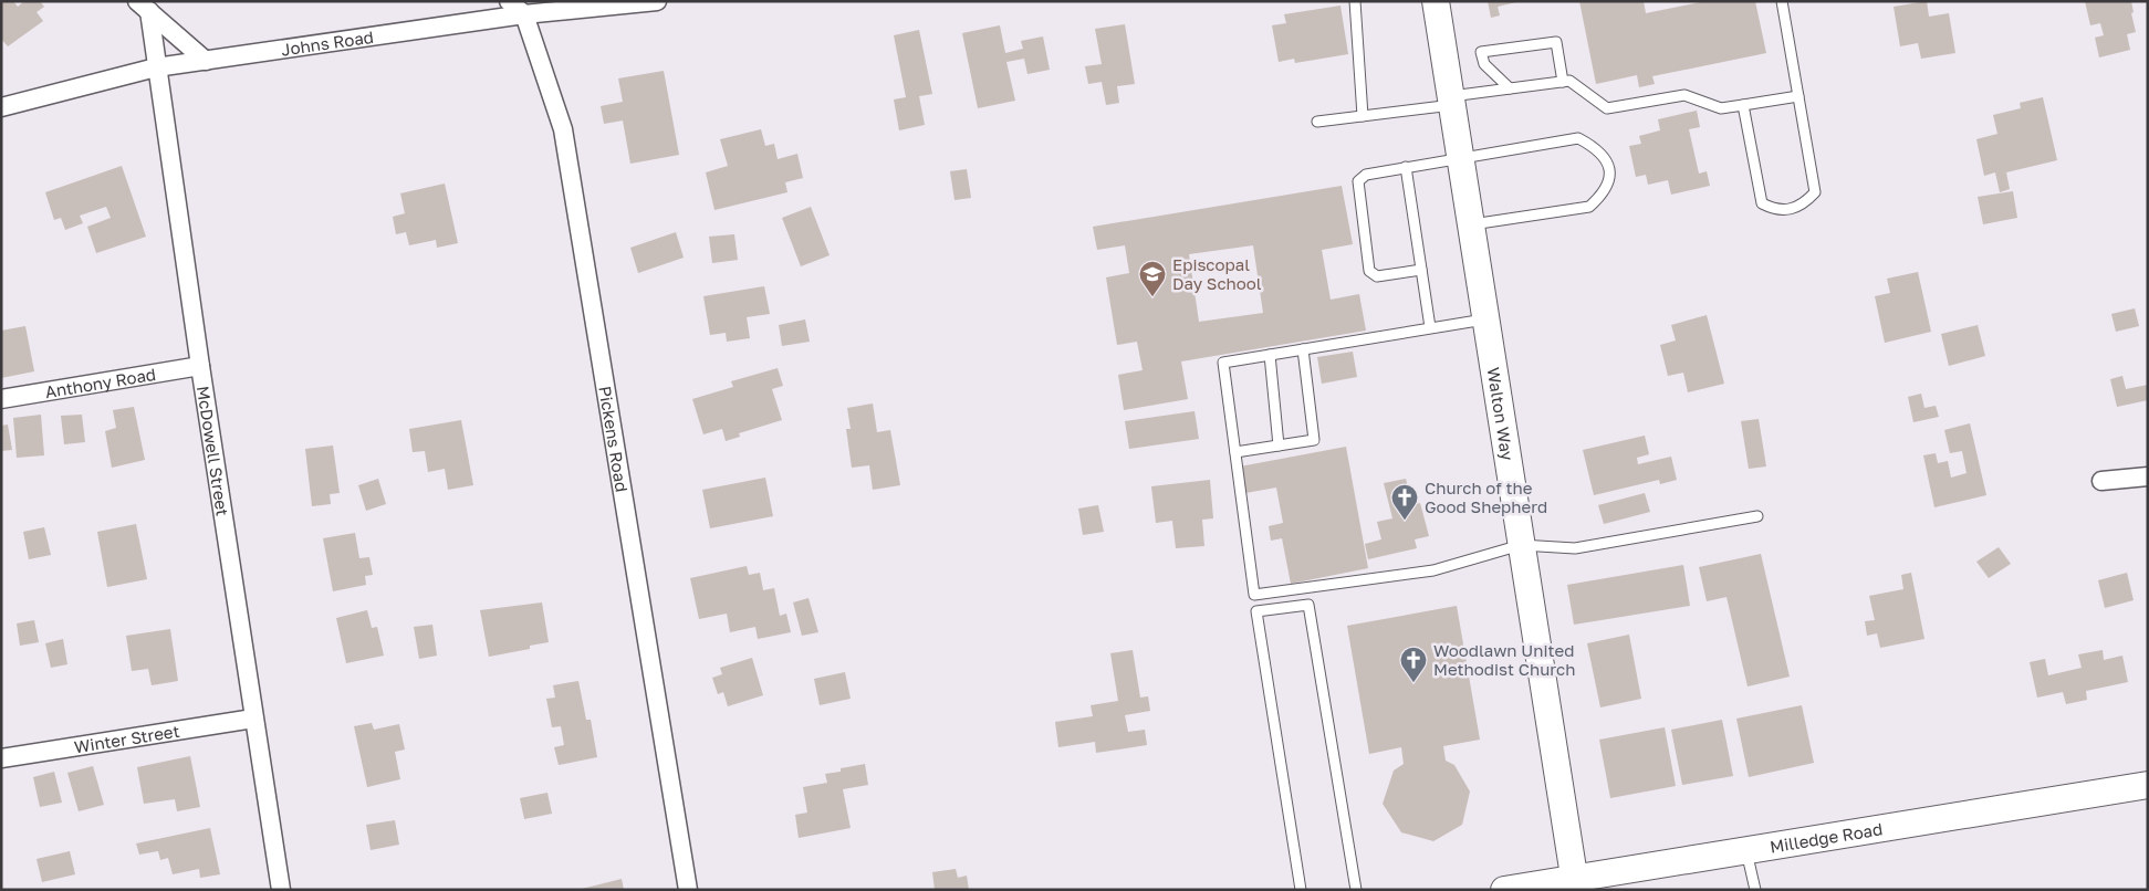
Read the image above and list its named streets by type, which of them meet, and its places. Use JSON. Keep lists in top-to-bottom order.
{
  "streets": {
    "main road": ["Walton Way", "Milledge Road"],
    "street": [
      "Johns Road",
      "Anthony Road",
      "Pickens Road",
      "McDowell Street",
      "Winter Street"
    ]
  },
  "crossings": [
    ["Johns Road", "Pickens Road"],
    ["Johns Road", "McDowell Street"],
    ["Anthony Road", "McDowell Street"],
    ["Walton Way", "Milledge Road"],
    ["McDowell Street", "Winter Street"]
  ],
  "places": {
    "school or university": ["Episcopal Day School"],
    "church": ["Church of the Good Shepherd", "Woodlawn United Methodist Church"]
  }
}
